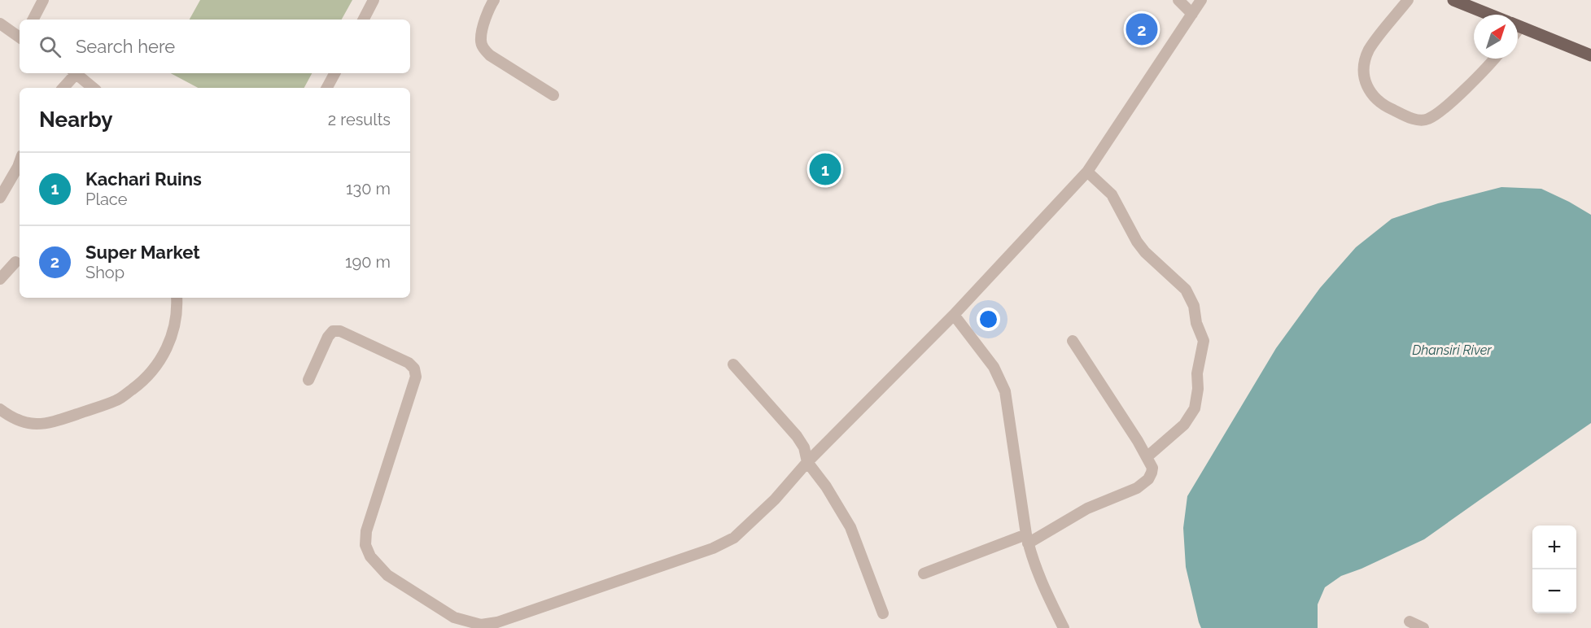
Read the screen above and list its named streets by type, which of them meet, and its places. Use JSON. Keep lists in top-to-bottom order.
{
  "water": ["Dhansiri River"],
  "north": "top right",
  "page": {
    "pins": ["2", "1"],
    "search": "Search here",
    "heading": ["Nearby", "2 results"],
    "list": [
      {
        "mark": "1",
        "name": "Kachari Ruins",
        "note": "Place",
        "value": "130 m"
      },
      {
        "mark": "2",
        "name": "Super Market",
        "note": "Shop",
        "value": "190 m"
      }
    ],
    "map_buttons": ["+", "−"]
  }
}
